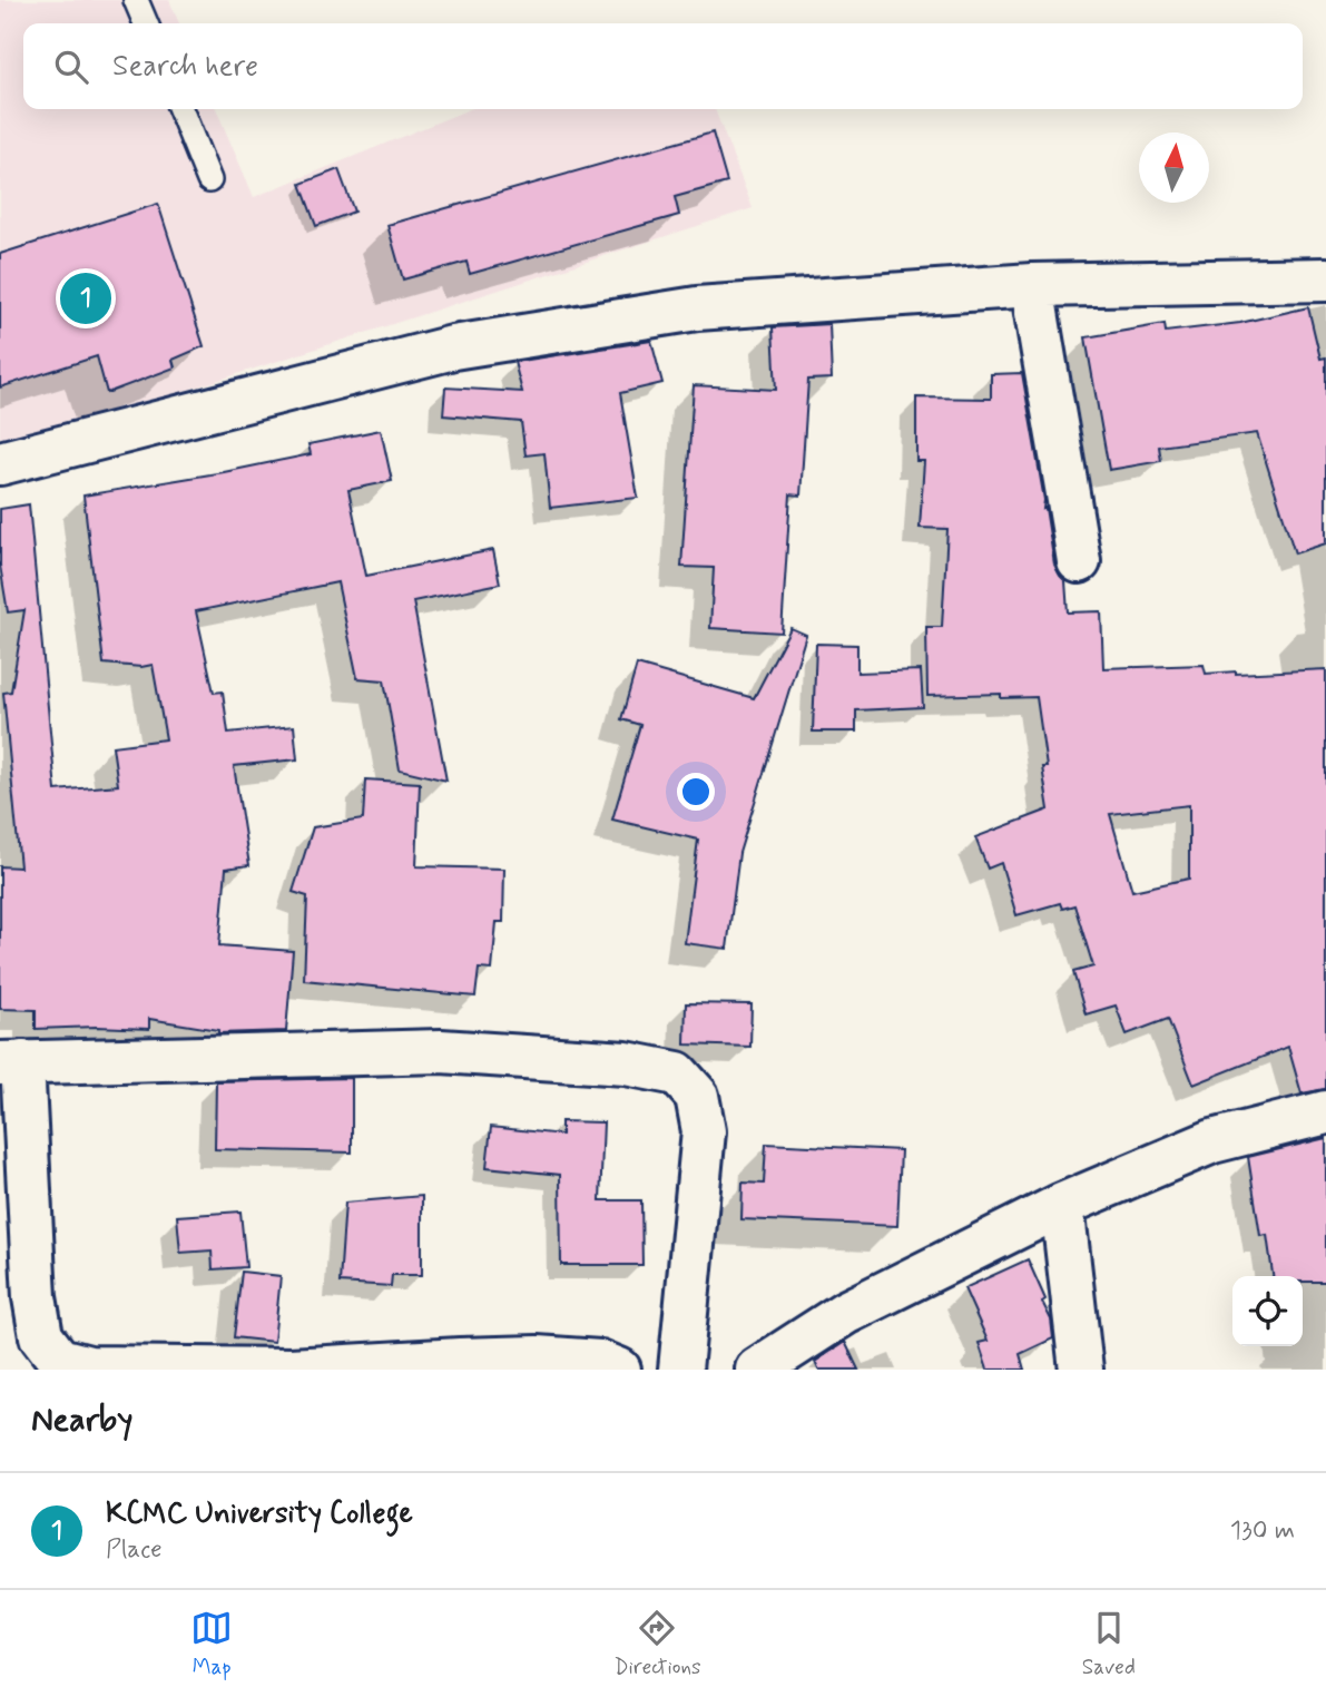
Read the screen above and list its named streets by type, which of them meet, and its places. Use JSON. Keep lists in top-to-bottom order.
{
  "north": "top",
  "page": {
    "search": "Search here",
    "pins": "1",
    "heading": "Nearby",
    "list": [
      {
        "mark": "1",
        "name": "KCMC University College",
        "note": "Place",
        "value": "130 m"
      }
    ],
    "nav": ["Map", "Directions", "Saved"]
  }
}
